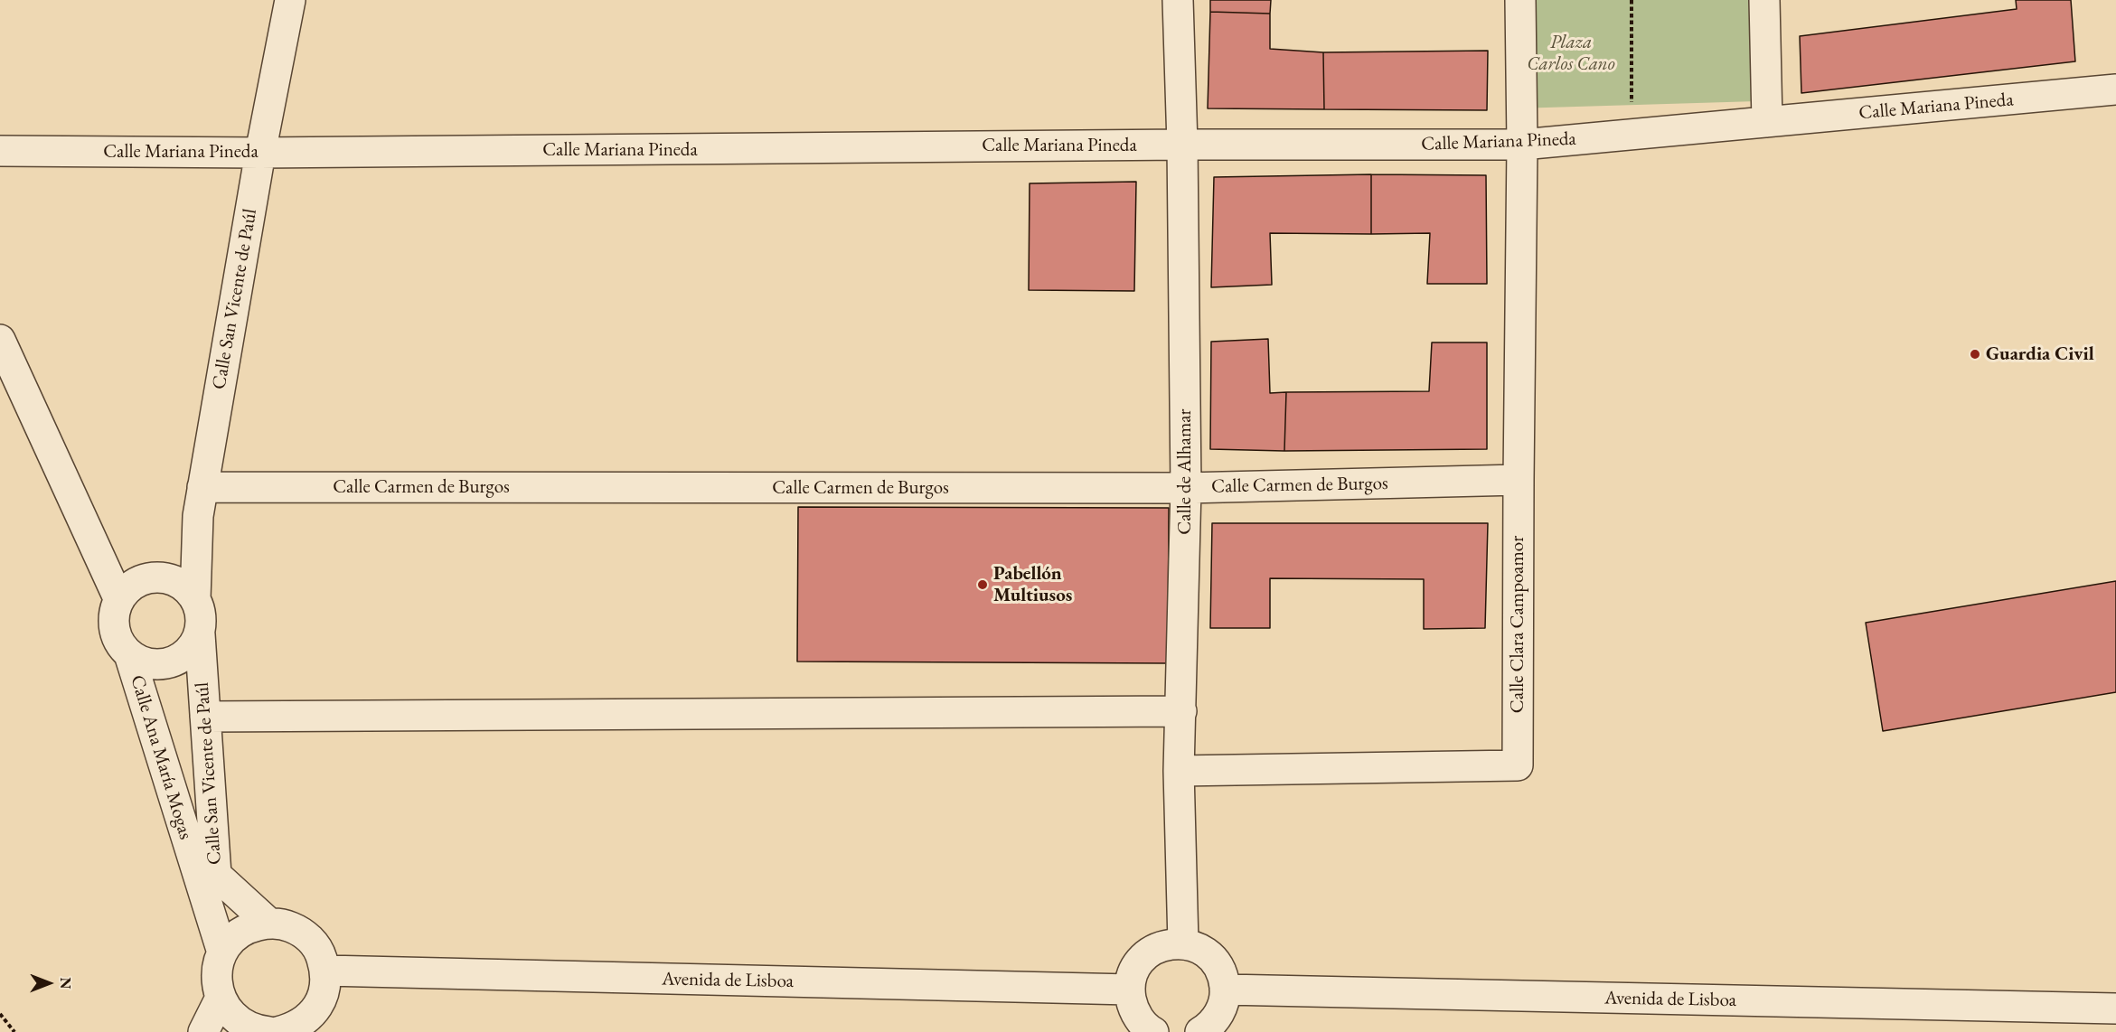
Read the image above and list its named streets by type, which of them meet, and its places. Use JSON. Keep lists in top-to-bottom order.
{
  "streets": {
    "street": [
      "Calle Mariana Pineda",
      "Calle San Vicente de Paúl",
      "Calle de Alhamar",
      "Calle Carmen de Burgos",
      "Calle Clara Campoamor",
      "Calle Ana María Mogas",
      "Avenida de Lisboa"
    ]
  },
  "crossings": [
    ["Calle Mariana Pineda", "Calle San Vicente de Paúl"],
    ["Calle Mariana Pineda", "Calle de Alhamar"],
    ["Calle Mariana Pineda", "Calle Clara Campoamor"],
    ["Calle San Vicente de Paúl", "Calle Carmen de Burgos"],
    ["Calle San Vicente de Paúl", "Calle Ana María Mogas"],
    ["Calle San Vicente de Paúl", "Avenida de Lisboa"],
    ["Calle de Alhamar", "Calle Carmen de Burgos"],
    ["Calle de Alhamar", "Calle Clara Campoamor"],
    ["Calle Carmen de Burgos", "Calle Clara Campoamor"],
    ["Calle Ana María Mogas", "Avenida de Lisboa"]
  ],
  "parks": ["Plaza Carlos Cano"],
  "places": ["Guardia Civil", "Pabellón Multiusos"],
  "north": "right"
}
